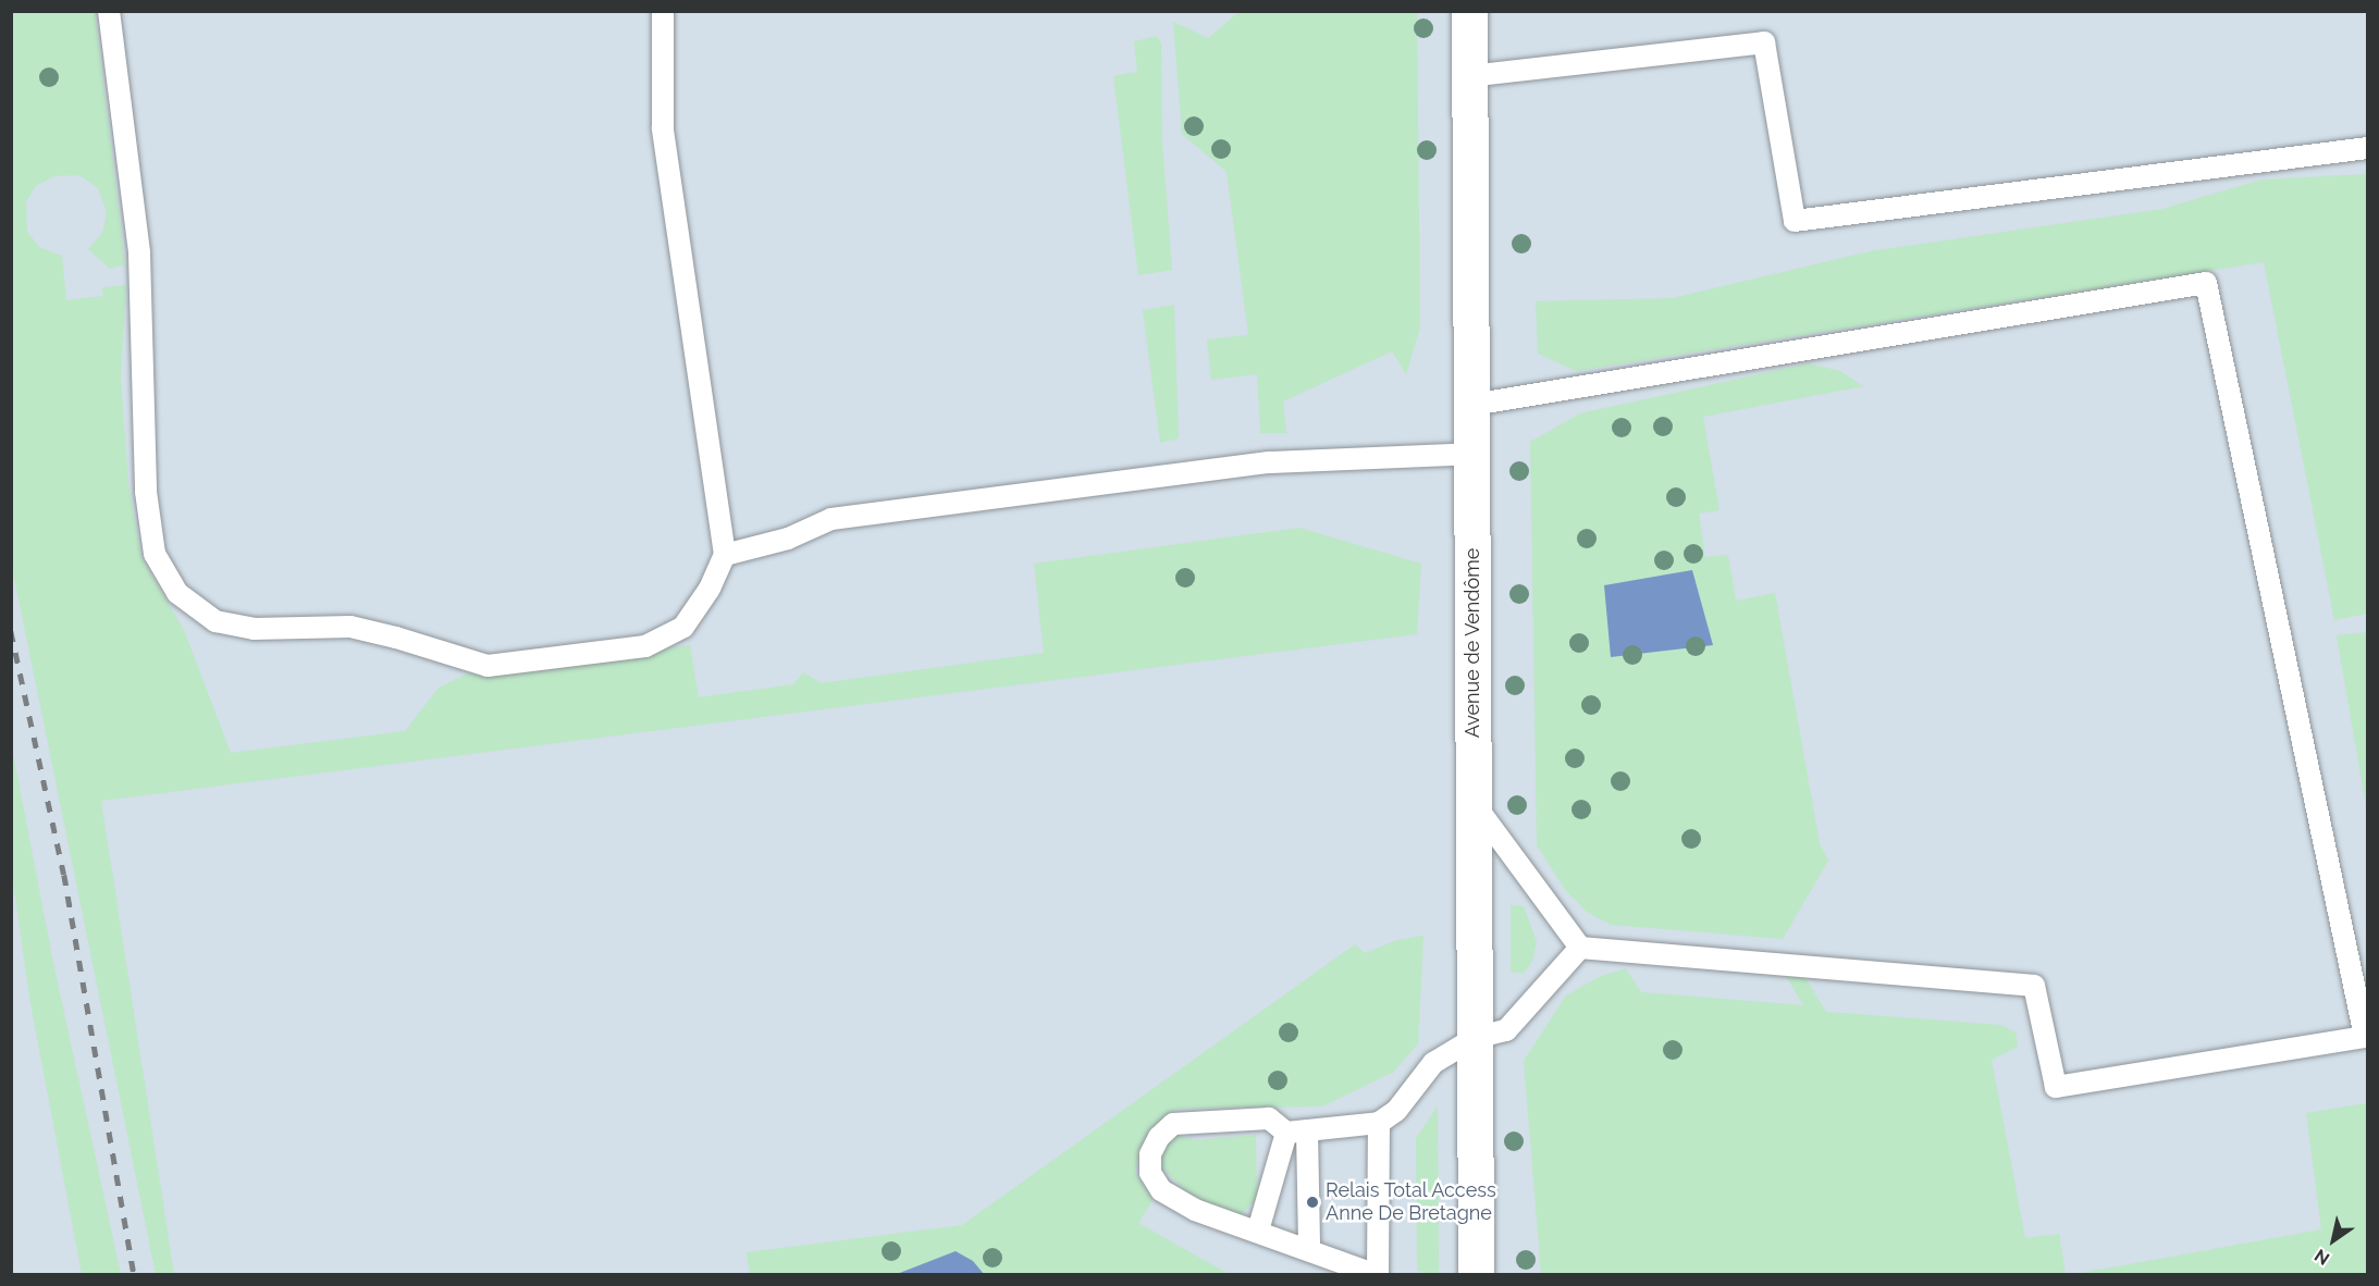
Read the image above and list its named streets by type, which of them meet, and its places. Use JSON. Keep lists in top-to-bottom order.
{
  "streets": {
    "main road": ["Avenue de Vendôme"]
  },
  "places": ["Relais Total Access Anne De Bretagne"],
  "north": "bottom left"
}
